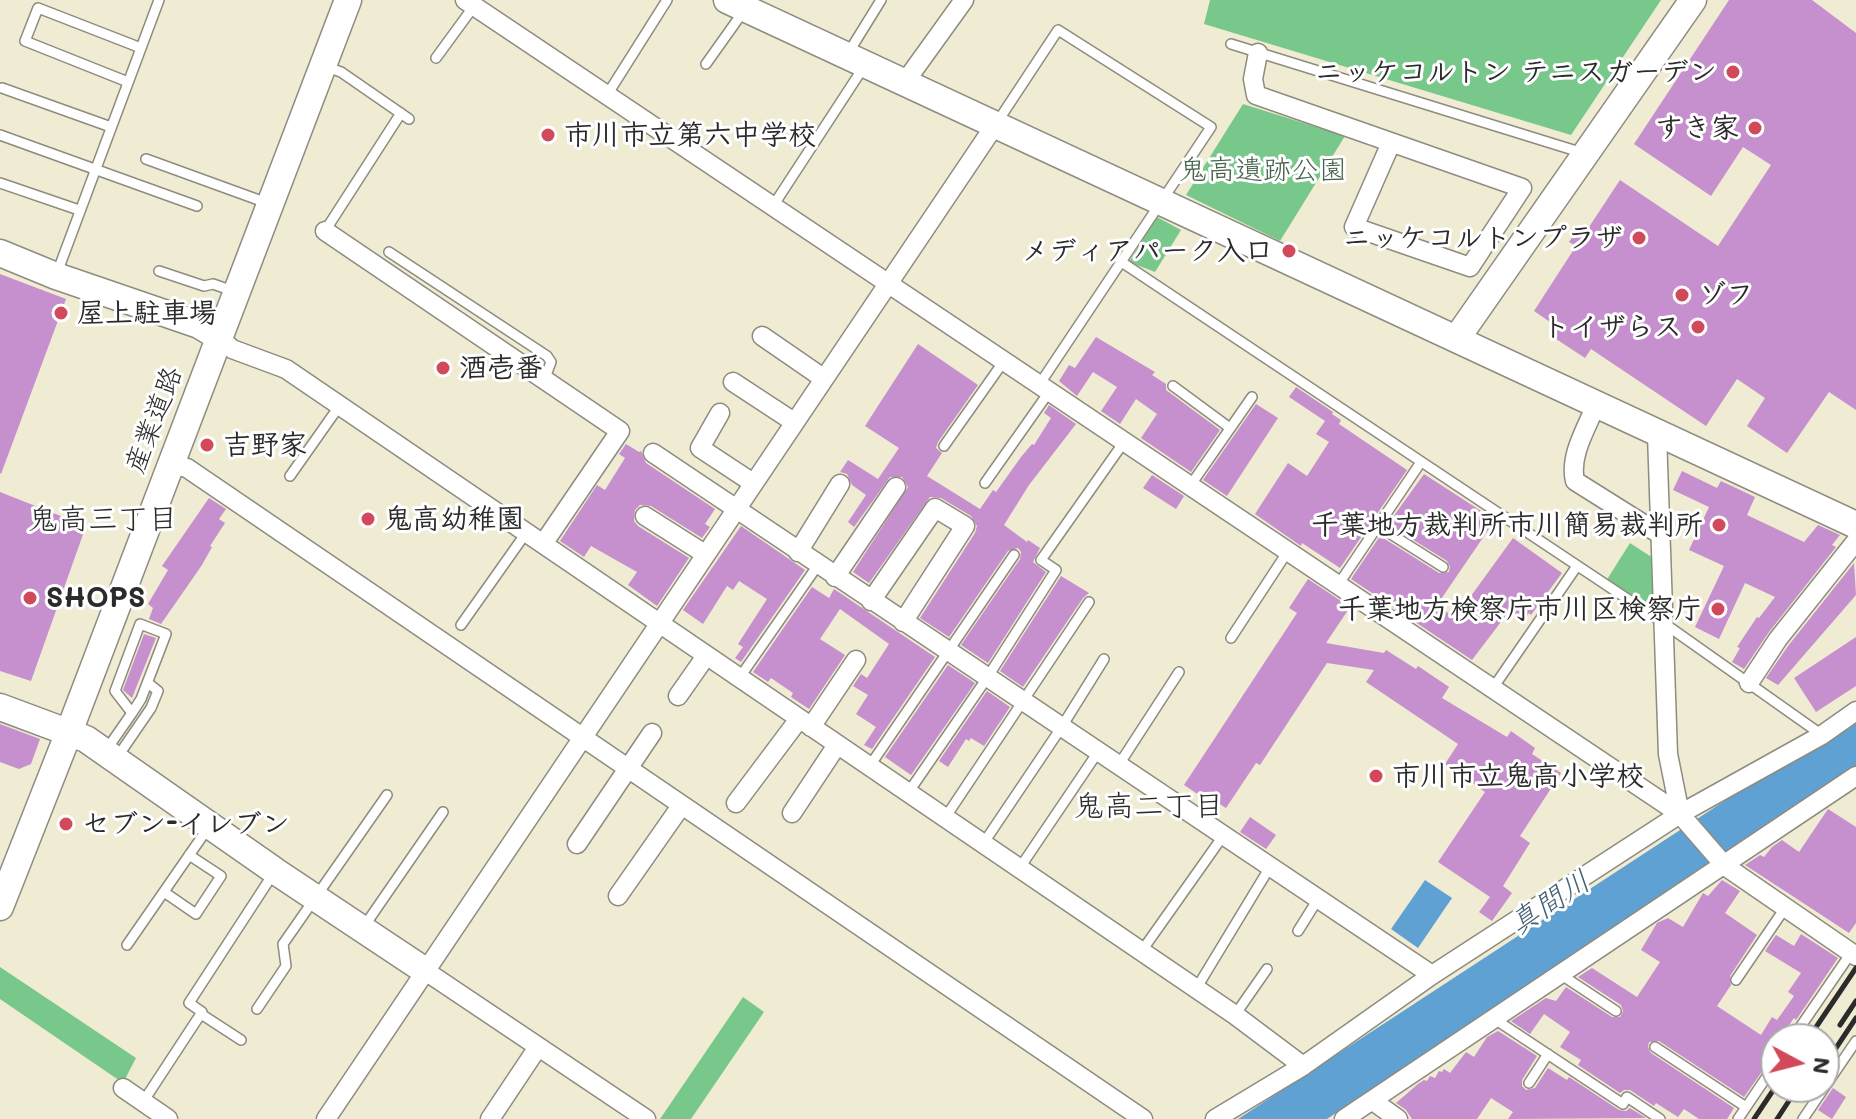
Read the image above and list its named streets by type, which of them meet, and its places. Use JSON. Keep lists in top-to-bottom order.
{
  "streets": {
    "street": ["産業道路"]
  },
  "districts": ["鬼高三丁目", "鬼高二丁目"],
  "water": ["真間川"],
  "parks": ["鬼高遺跡公園"],
  "places": [
    "ニッケコルトン テニスガーデン",
    "すき家",
    "市川市立第六中学校",
    "ニッケコルトンプラザ",
    "メディアパーク入口",
    "ゾフ",
    "屋上駐車場",
    "トイザらス",
    "酒壱番",
    "吉野家",
    "鬼高幼稚園",
    "千葉地方裁判所市川簡易裁判所",
    "SHOPS",
    "千葉地方検察庁市川区検察庁",
    "市川市立鬼高小学校",
    "セブン-イレブン"
  ],
  "north": "right"
}
